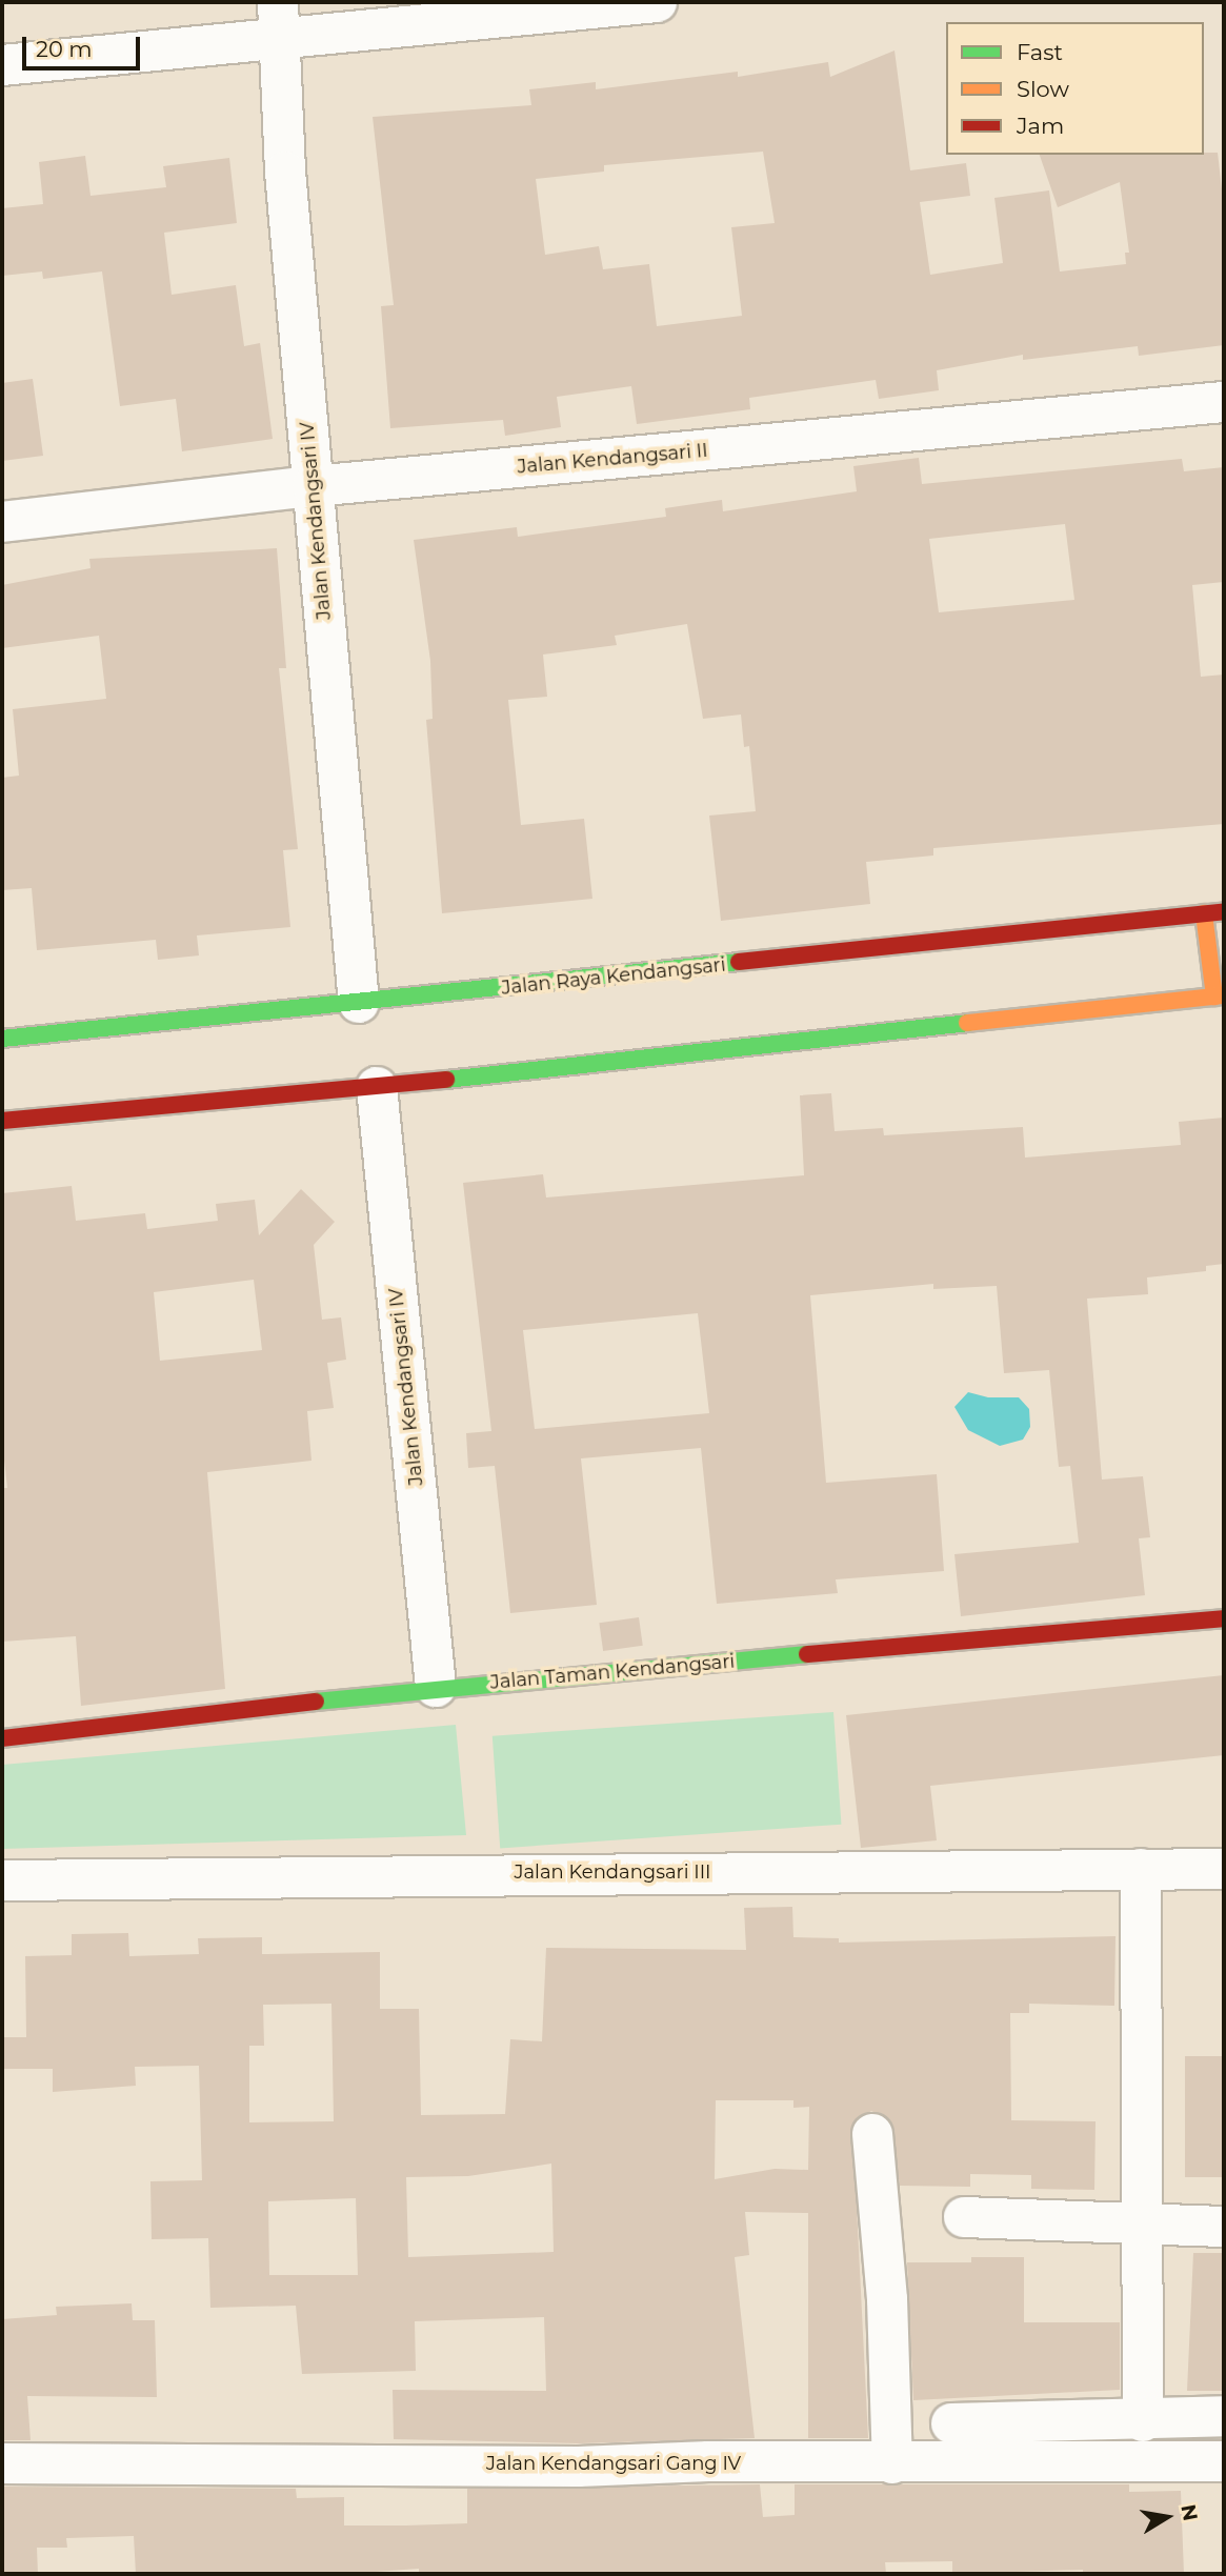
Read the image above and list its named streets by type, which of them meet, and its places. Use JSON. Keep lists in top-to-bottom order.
{
  "streets": {
    "main road": ["Jalan Raya Kendangsari", "Jalan Taman Kendangsari"],
    "street": [
      "Jalan Kendangsari II",
      "Jalan Kendangsari IV",
      "Jalan Kendangsari III",
      "Jalan Kendangsari Gang IV"
    ]
  },
  "crossings": [
    ["Jalan Kendangsari II", "Jalan Kendangsari IV"],
    ["Jalan Kendangsari IV", "Jalan Raya Kendangsari"],
    ["Jalan Kendangsari IV", "Jalan Taman Kendangsari"]
  ],
  "legend": ["Fast", "Slow", "Jam"],
  "scale_bar": "20 m",
  "north": "right"
}
